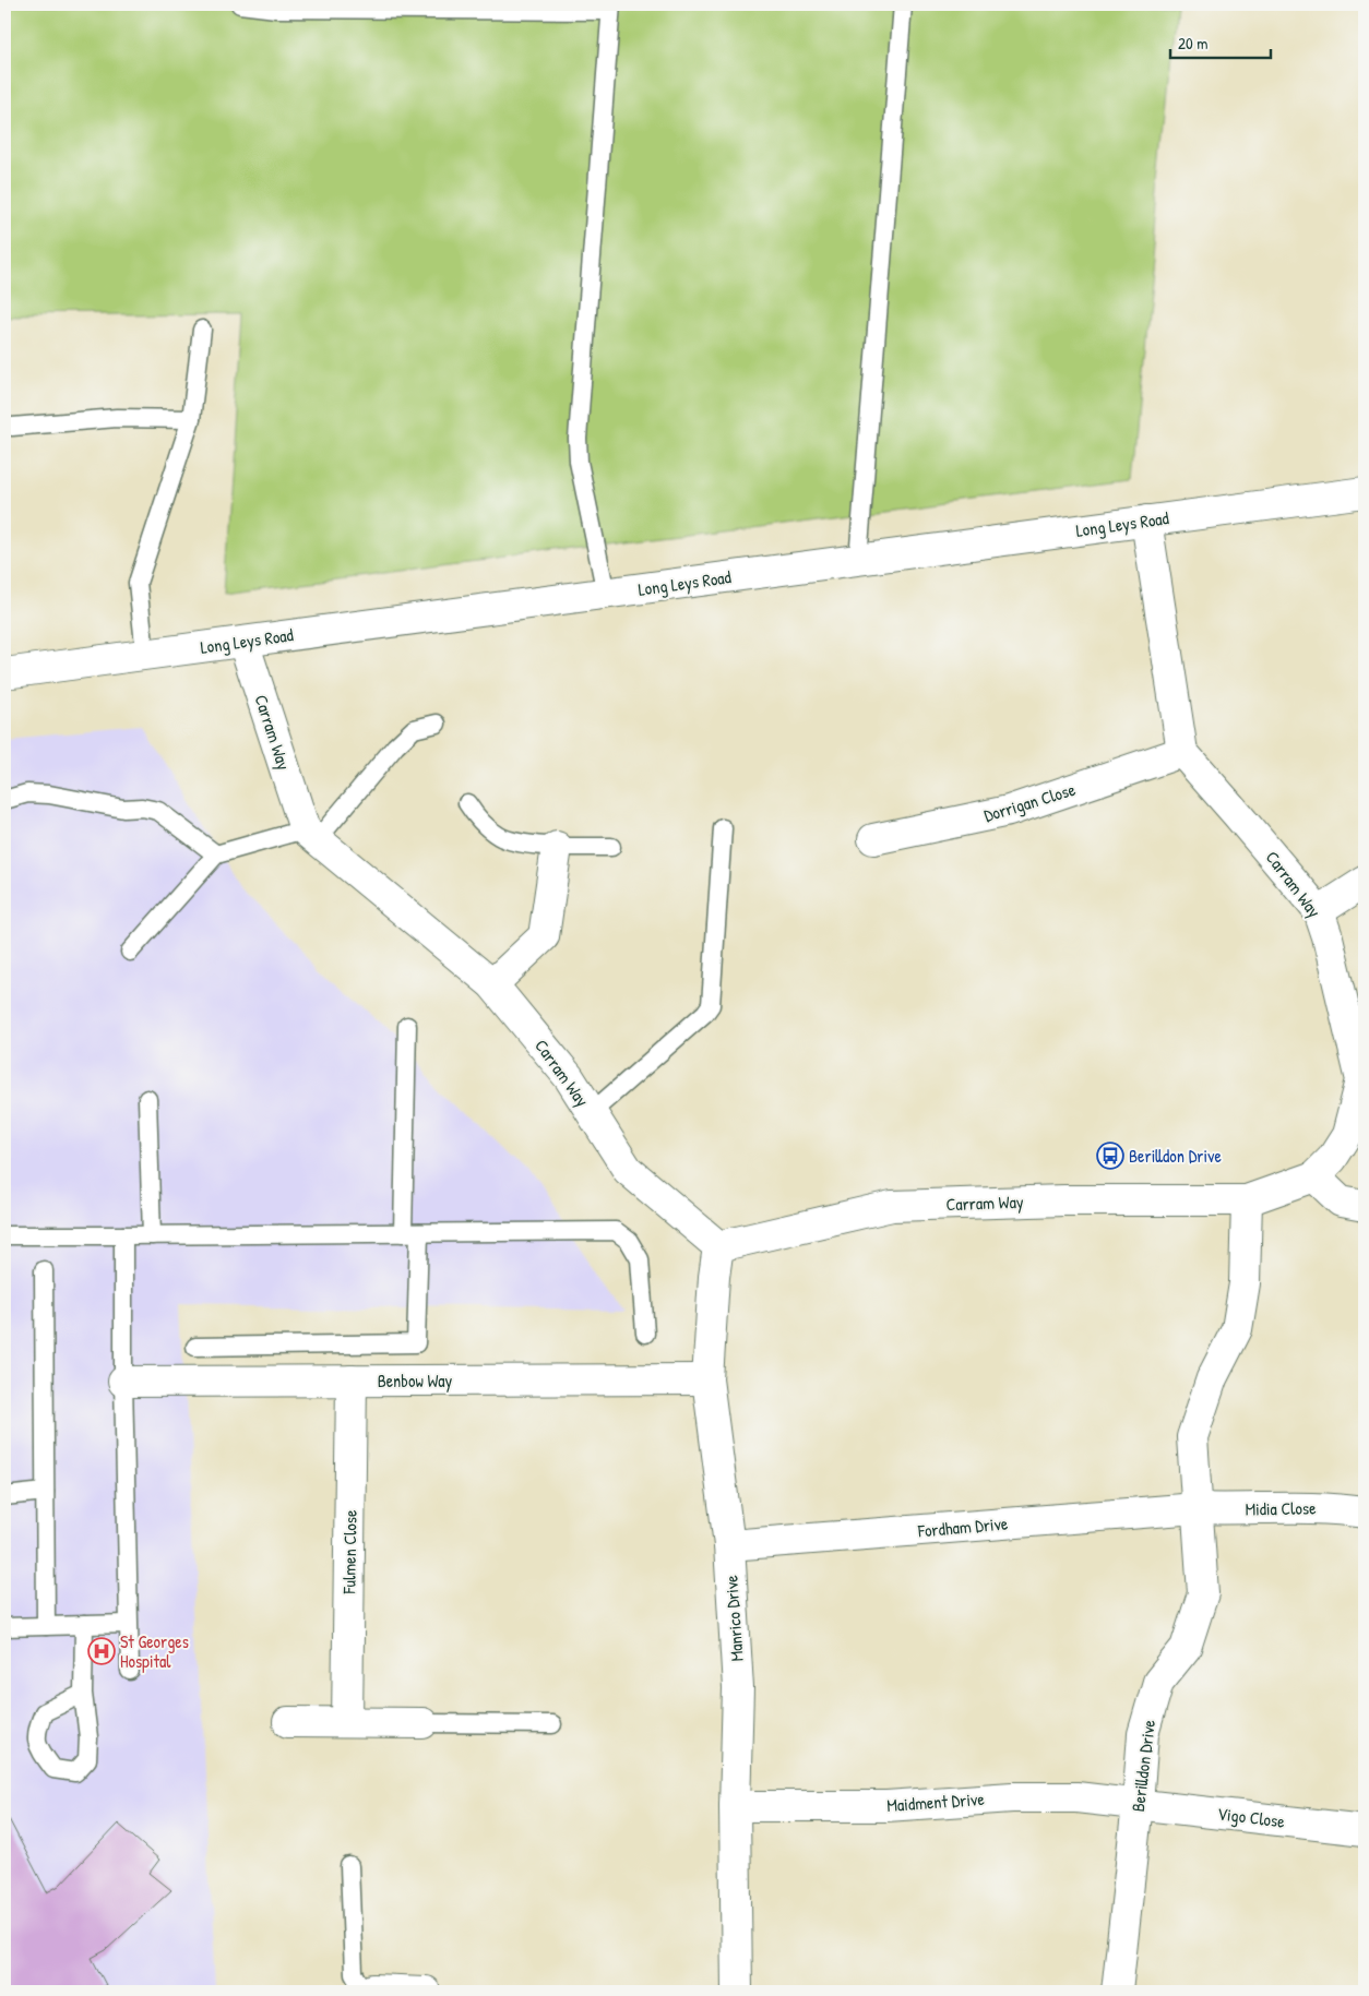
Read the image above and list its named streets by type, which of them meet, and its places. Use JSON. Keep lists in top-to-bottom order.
{
  "streets": {
    "street": [
      "Long Leys Road",
      "Carram Way",
      "Dorrigan Close",
      "Benbow Way",
      "Midia Close",
      "Fordham Drive",
      "Fulmen Close",
      "Manrico Drive",
      "Berilldon Drive",
      "Maidment Drive",
      "Vigo Close"
    ]
  },
  "crossings": [
    ["Long Leys Road", "Carram Way"],
    ["Carram Way", "Dorrigan Close"],
    ["Carram Way", "Manrico Drive"],
    ["Carram Way", "Berilldon Drive"],
    ["Benbow Way", "Fulmen Close"],
    ["Benbow Way", "Manrico Drive"],
    ["Midia Close", "Fordham Drive"],
    ["Midia Close", "Berilldon Drive"],
    ["Fordham Drive", "Manrico Drive"],
    ["Fordham Drive", "Berilldon Drive"],
    ["Manrico Drive", "Maidment Drive"],
    ["Berilldon Drive", "Maidment Drive"],
    ["Berilldon Drive", "Vigo Close"],
    ["Maidment Drive", "Vigo Close"]
  ],
  "places": {
    "bus stop": ["Berilldon Drive"],
    "hospital": ["St Georges Hospital"]
  },
  "scale_bar": "20 m"
}
